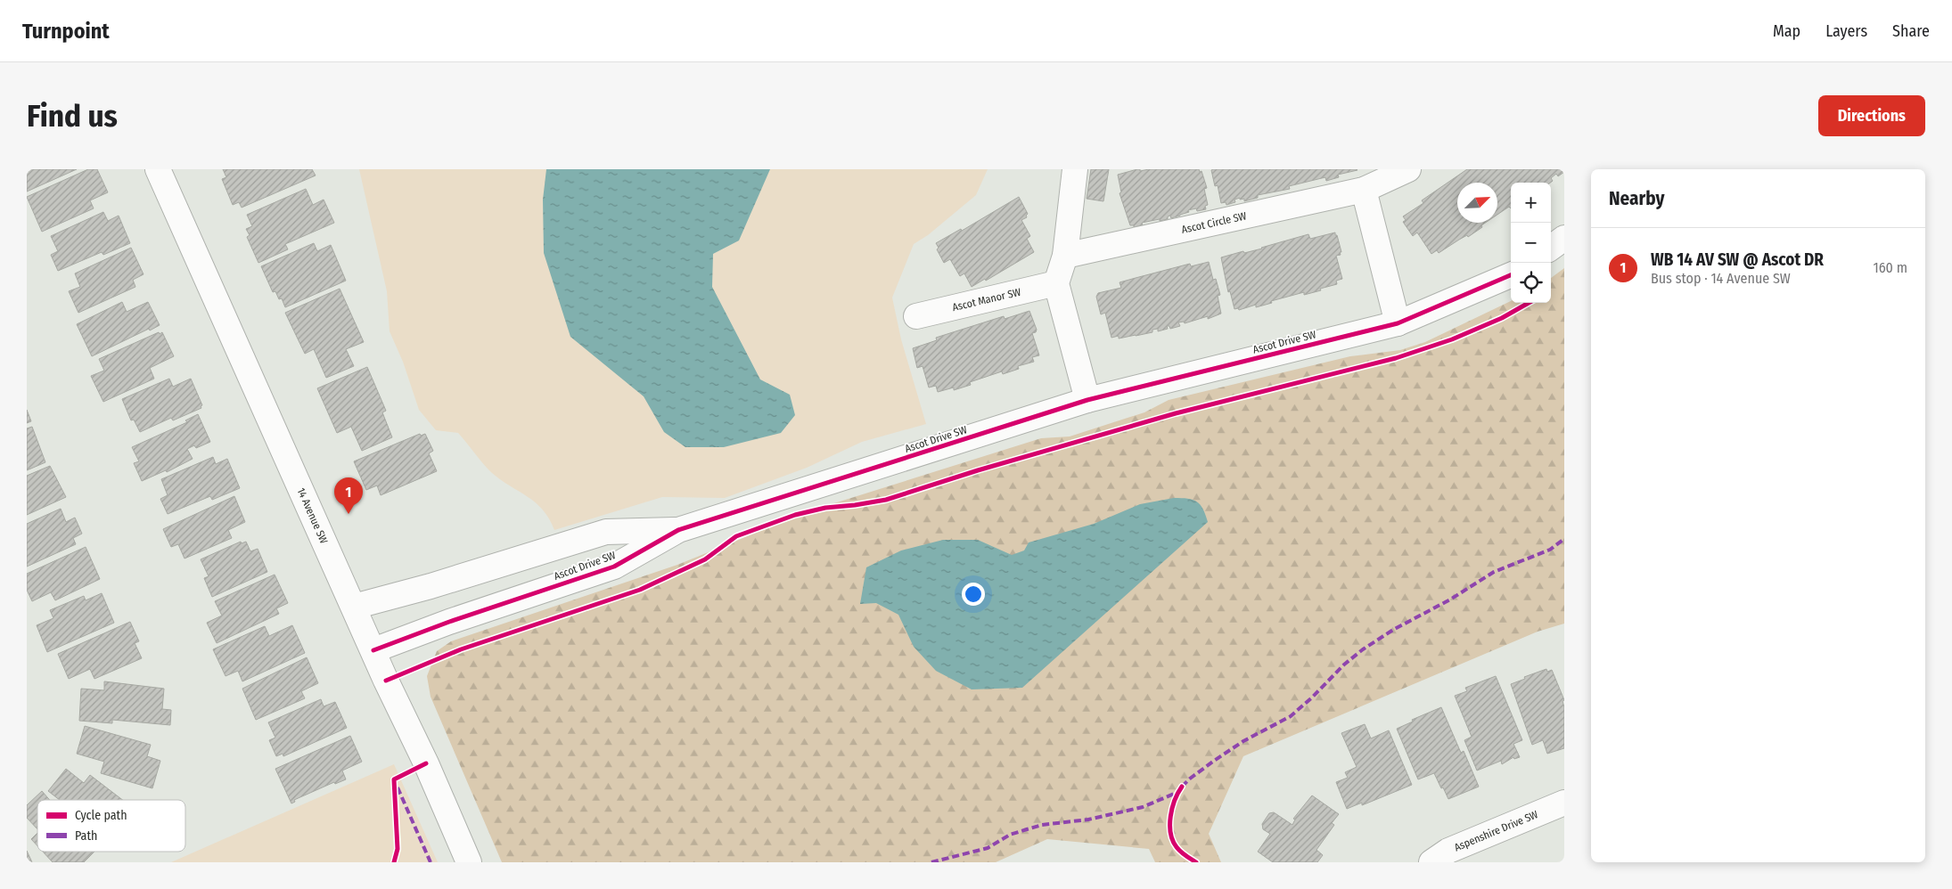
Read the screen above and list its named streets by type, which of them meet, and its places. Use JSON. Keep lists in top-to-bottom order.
{
  "streets": {
    "street": [
      "Ascot Circle SW",
      "Ascot Manor SW",
      "Ascot Drive SW",
      "14 Avenue SW",
      "Aspenshire Drive SW"
    ]
  },
  "crossings": [
    ["Ascot Drive SW", "14 Avenue SW"]
  ],
  "legend": ["Cycle path", "Path"],
  "north": "top right",
  "page": {
    "header": "Turnpoint",
    "nav": ["Map", "Layers", "Share"],
    "buttons": "Directions",
    "title": "Find us",
    "heading": "Nearby",
    "map_buttons": ["+", "−"],
    "list": [
      {
        "mark": "1",
        "name": "WB 14 AV SW @ Ascot DR",
        "note": "Bus stop · 14 Avenue SW",
        "value": "160 m"
      }
    ],
    "pins": "1"
  }
}
